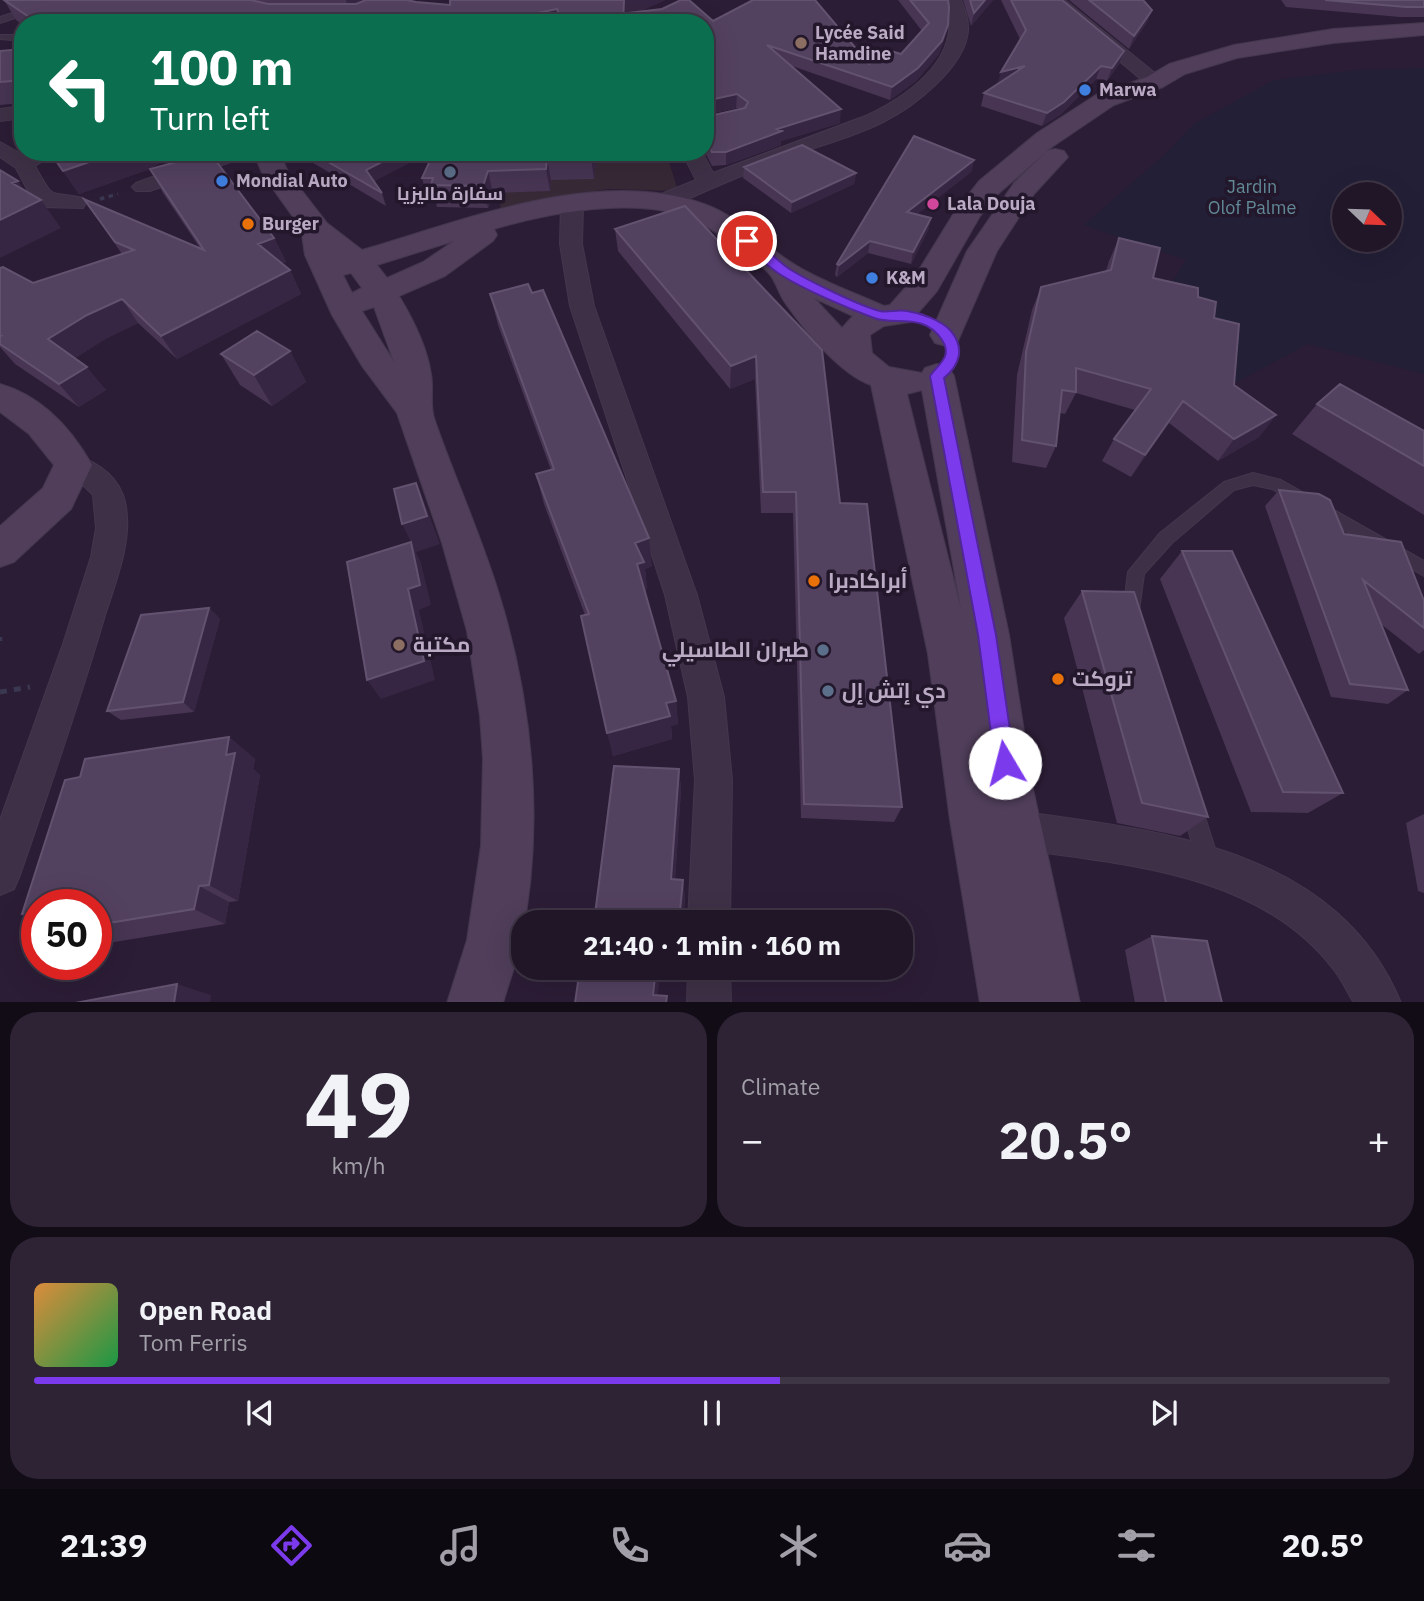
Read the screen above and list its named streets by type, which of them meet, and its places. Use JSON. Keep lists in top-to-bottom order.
{
  "parks": ["Jardin Olof Palme"],
  "places": [
    "Lycée Said Hamdine",
    "Marwa",
    "سفارة ماليزيا",
    "Mondial Auto",
    "Lala Douja",
    "Burger",
    "K&M",
    "أبراكادبرا",
    "مكتبة",
    "طيران الطاسيلي",
    "تروكت",
    "دي إتش إل"
  ],
  "north": "bottom right",
  "page": {
    "turn": ["100 m", "Turn left"],
    "limit": "50",
    "trip": "21:40 · 1 min · 160 m",
    "tile": [
      ["49", "km/h"],
      "Climate"
    ],
    "heat": ["−", "20.5°", "+"],
    "song": ["Open Road", "Tom Ferris"],
    "tabs": ["21:39", "20.5°"]
  }
}
